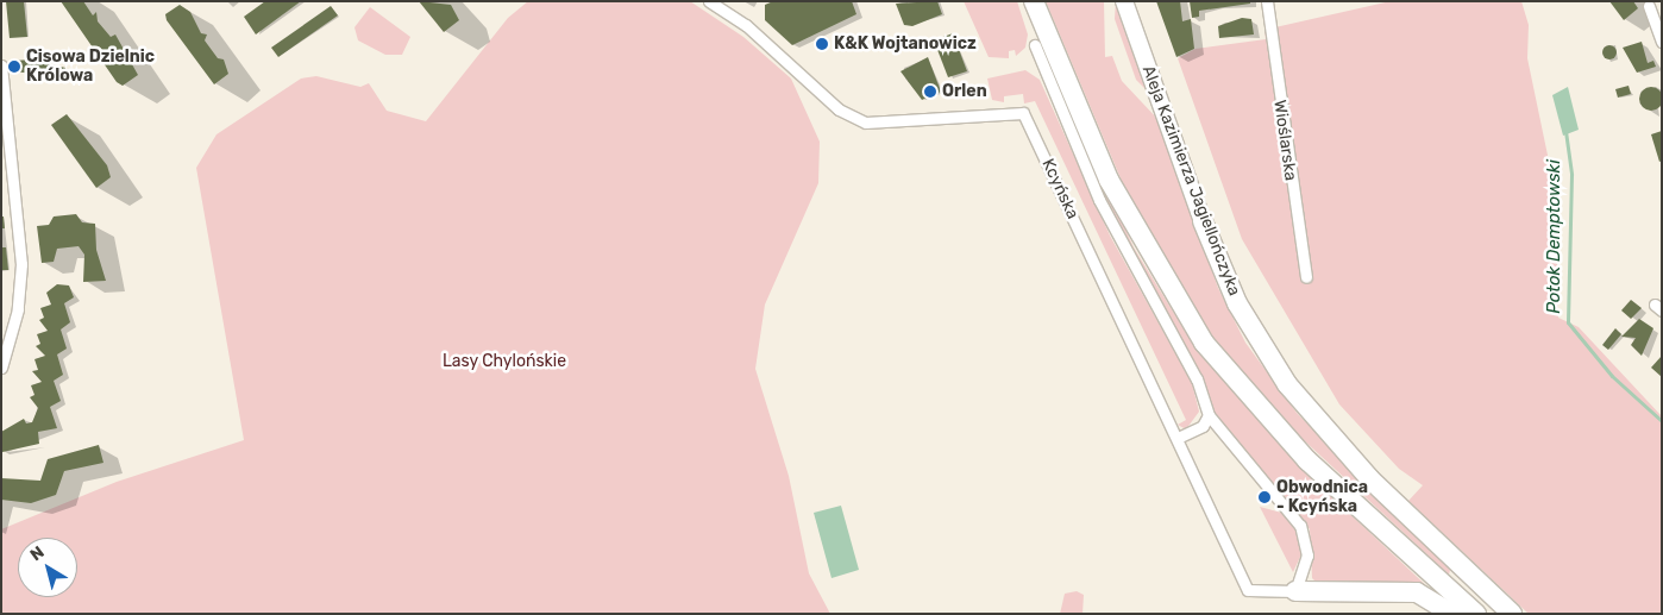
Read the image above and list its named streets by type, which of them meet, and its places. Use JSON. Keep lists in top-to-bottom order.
{
  "streets": {
    "highway": ["Aleja Kazimierza Jagiellończyka"],
    "street": ["Wioślarska", "Kcyńska"]
  },
  "water": ["Potok Demptowski"],
  "parks": ["Lasy Chylońskie"],
  "places": [
    "K&K Wojtanowicz",
    "Cisowa Dzielnic Królowa",
    "Orlen",
    "Obwodnica - Kcyńska"
  ],
  "north": "top left"
}
